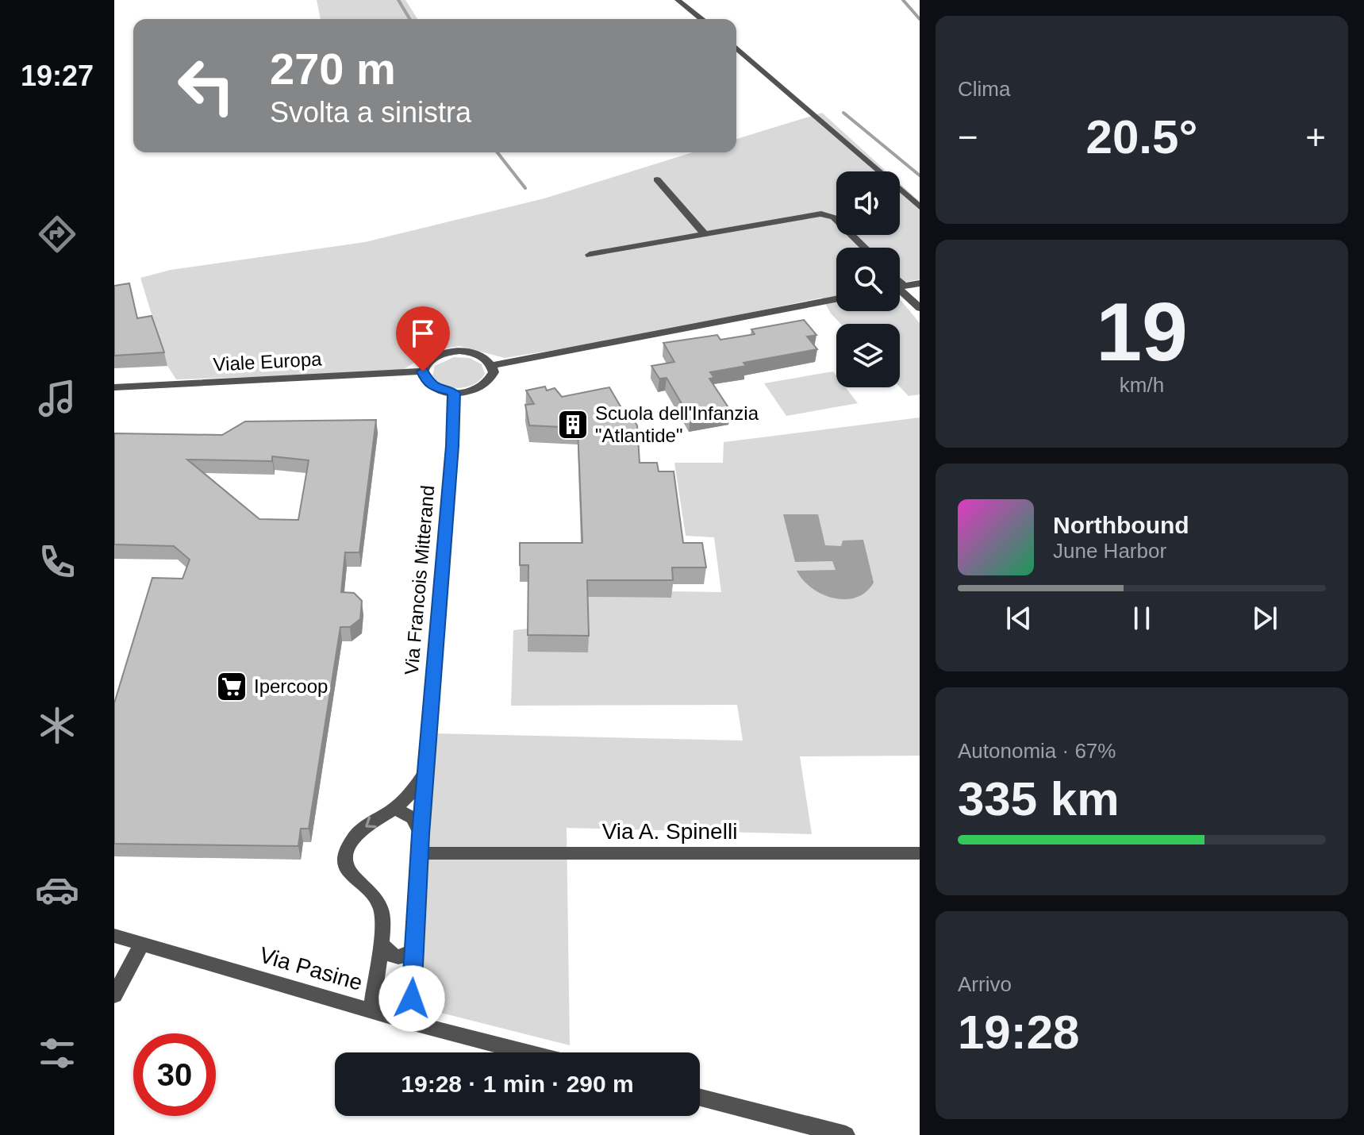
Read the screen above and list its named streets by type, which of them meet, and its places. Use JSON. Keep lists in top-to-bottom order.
{
  "streets": {
    "street": [
      "Viale Europa",
      "Via Francois Mitterand",
      "Via A. Spinelli",
      "Via Pasine"
    ]
  },
  "crossings": [
    ["Viale Europa", "Via Francois Mitterand"],
    ["Via Francois Mitterand", "Via A. Spinelli"],
    ["Via Francois Mitterand", "Via Pasine"]
  ],
  "places": {
    "building": ["Scuola dell'Infanzia \"Atlantide\""],
    "supermarket": ["Ipercoop"]
  },
  "page": {
    "tabs": "19:27",
    "tile": [
      "Clima",
      ["19", "km/h"],
      ["Autonomia · 67%", "335 km"],
      ["Arrivo", "19:28"]
    ],
    "turn": ["270 m", "Svolta a sinistra"],
    "heat": ["−", "20.5°", "+"],
    "song": ["Northbound", "June Harbor"],
    "limit": "30",
    "trip": "19:28 · 1 min · 290 m"
  }
}
